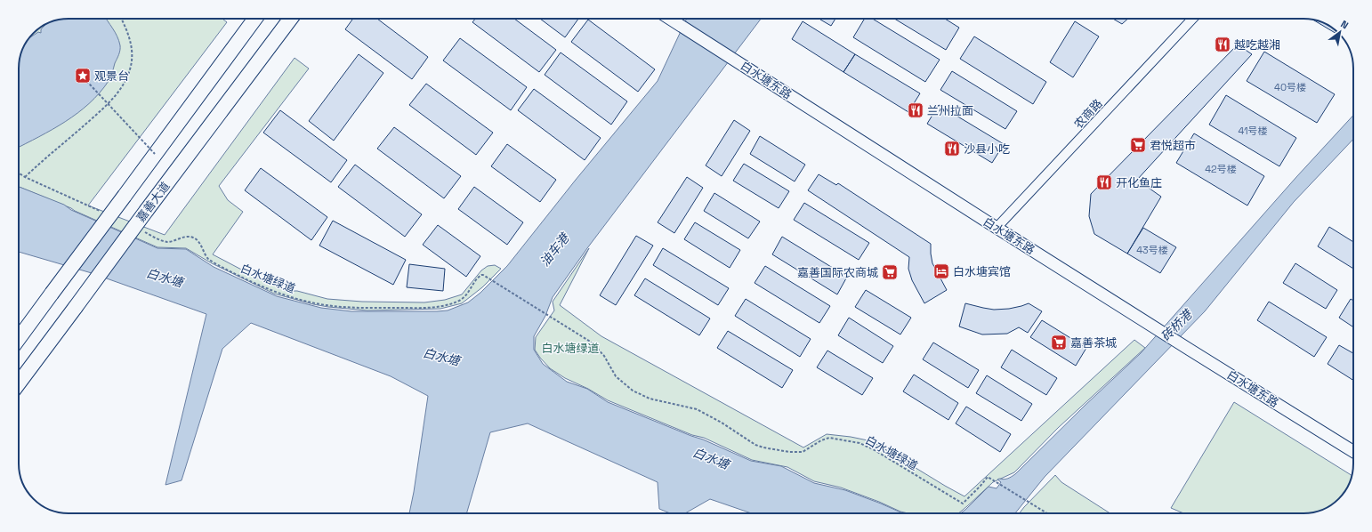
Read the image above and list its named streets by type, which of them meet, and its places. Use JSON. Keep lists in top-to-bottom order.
{
  "streets": {
    "main road": ["嘉善大道"],
    "street": ["白水塘东路", "农商路"],
    "path": ["白水塘绿道"]
  },
  "crossings": [
    ["白水塘东路", "农商路"]
  ],
  "water": ["油车港", "白水塘", "砖桥港"],
  "parks": ["白水塘绿道"],
  "places": {
    "restaurant": [
      "越吃越湘",
      "兰州拉面",
      "沙县小吃",
      "开化鱼庄"
    ],
    "place": ["观景台"],
    "supermarket": ["君悦超市", "嘉善国际农商城", "嘉善茶城"],
    "hotel": ["白水塘宾馆"]
  },
  "house_numbers": [
    "40号楼",
    "41号楼",
    "42号楼",
    "43号楼"
  ],
  "north": "top right"
}
